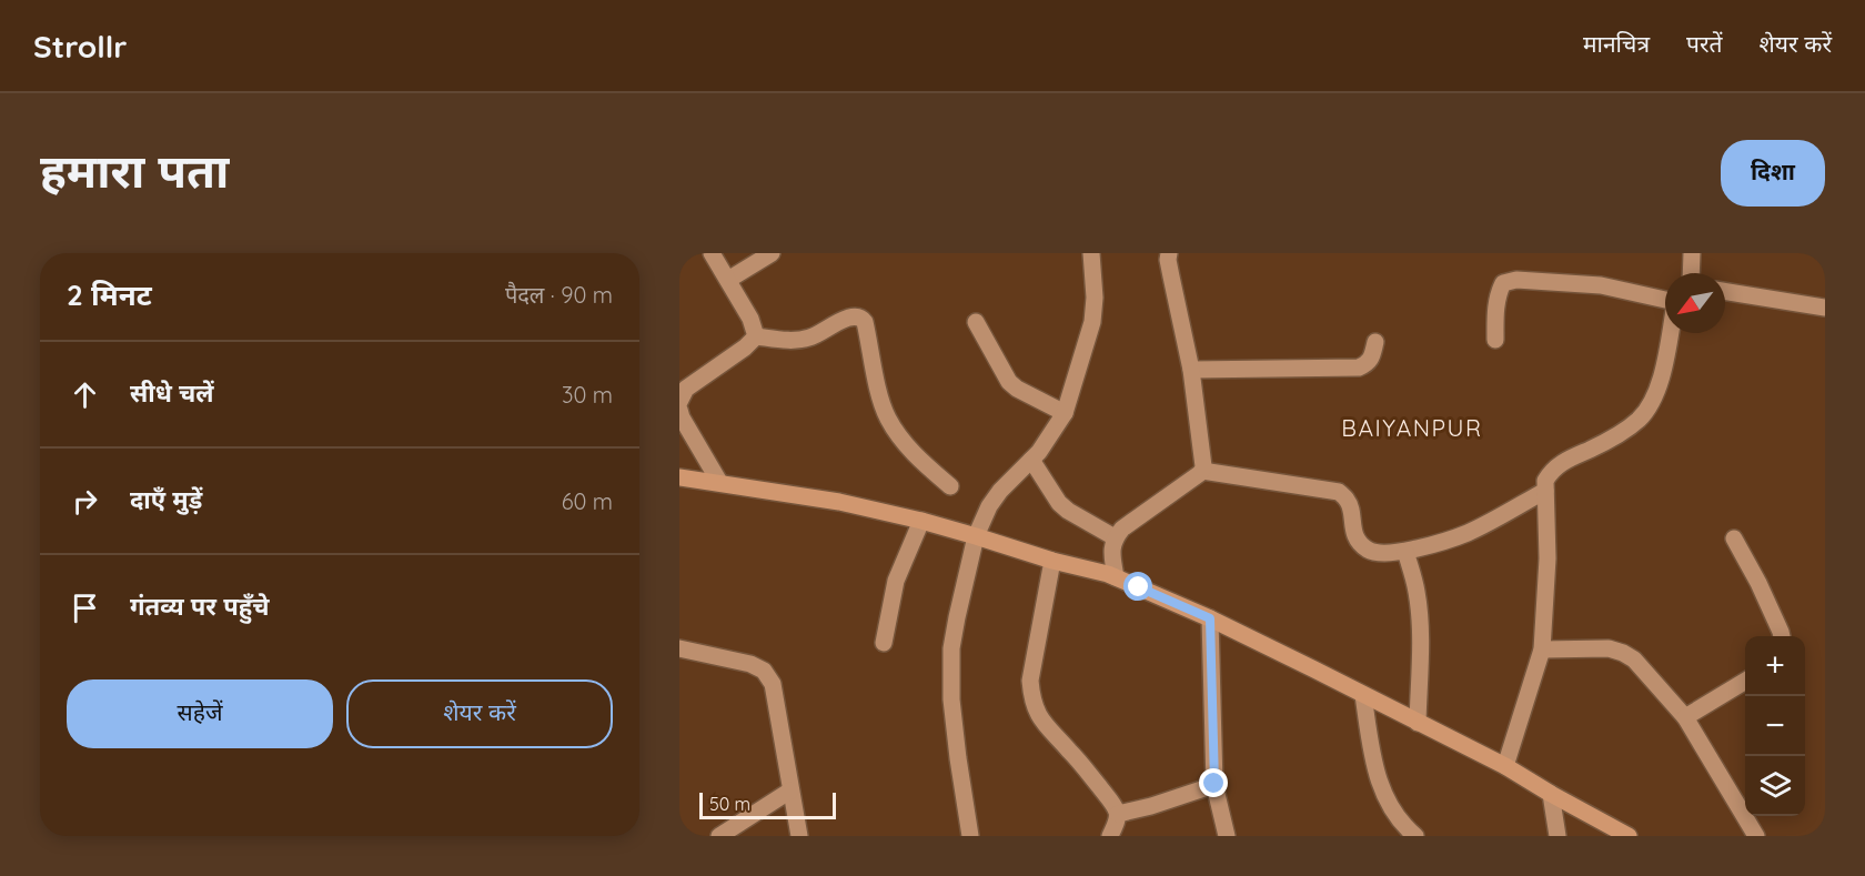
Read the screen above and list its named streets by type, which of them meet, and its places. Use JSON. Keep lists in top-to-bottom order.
{
  "districts": ["BAIYANPUR"],
  "scale_bar": "50 m",
  "north": "bottom left",
  "page": {
    "header": "Strollr",
    "nav": ["मानचित्र", "परतें", "शेयर करें"],
    "buttons": [
      "दिशा",
      ["सहेजें", "शेयर करें"]
    ],
    "title": "हमारा पता",
    "heading": ["2 मिनट", "पैदल · 90 m"],
    "list": [
      ["सीधे चलें", "30 m"],
      ["दाएँ मुड़ें", "60 m"],
      "गंतव्य पर पहुँचे"
    ],
    "map_buttons": ["+", "−"],
    "scale": "50 m"
  }
}
